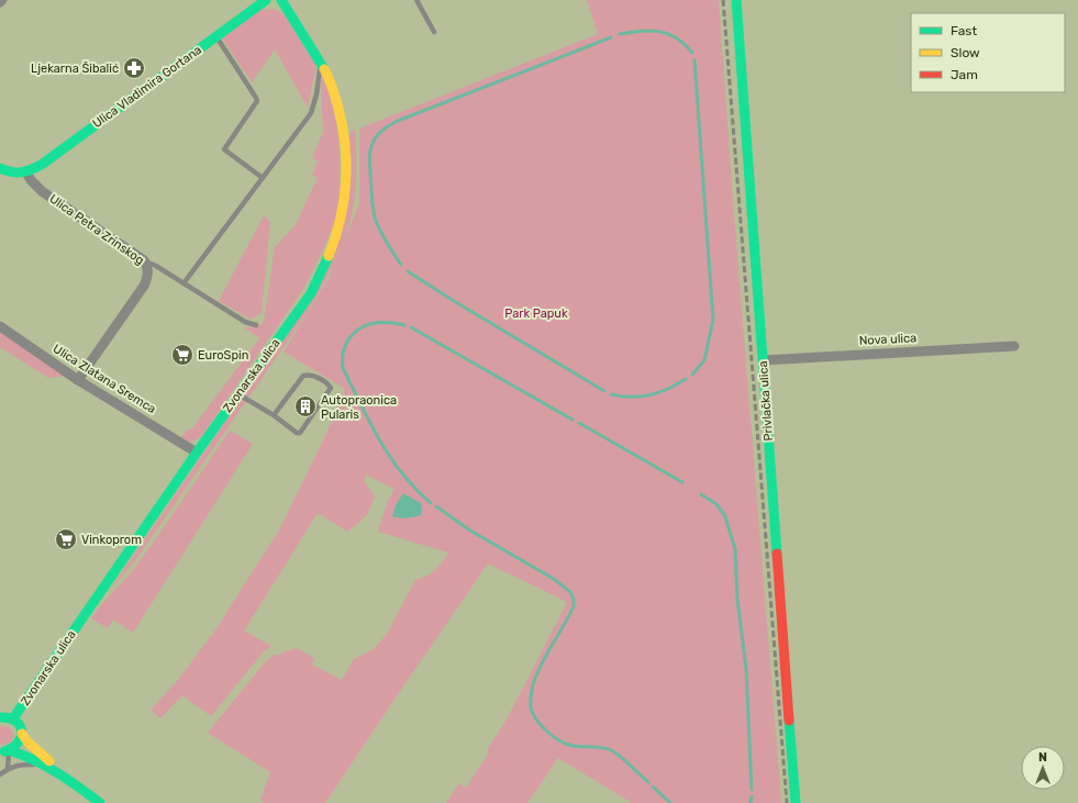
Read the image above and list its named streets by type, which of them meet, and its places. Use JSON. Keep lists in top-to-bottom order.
{
  "streets": {
    "street": [
      "Ulica Vladimira Gortana",
      "Ulica Petra Zrinskog",
      "Nova ulica",
      "Zvonarska ulica",
      "Ulica Zlatana Sremca",
      "Privlačka ulica"
    ]
  },
  "crossings": [
    ["Ulica Vladimira Gortana", "Ulica Petra Zrinskog"],
    ["Ulica Petra Zrinskog", "Ulica Zlatana Sremca"],
    ["Nova ulica", "Privlačka ulica"],
    ["Zvonarska ulica", "Ulica Zlatana Sremca"]
  ],
  "parks": ["Park Papuk"],
  "places": {
    "pharmacy": ["Ljekarna Šibalić"],
    "supermarket": ["EuroSpin", "Vinkoprom"],
    "building": ["Autopraonica Pularis"]
  },
  "legend": ["Fast", "Slow", "Jam"],
  "north": "top"
}
